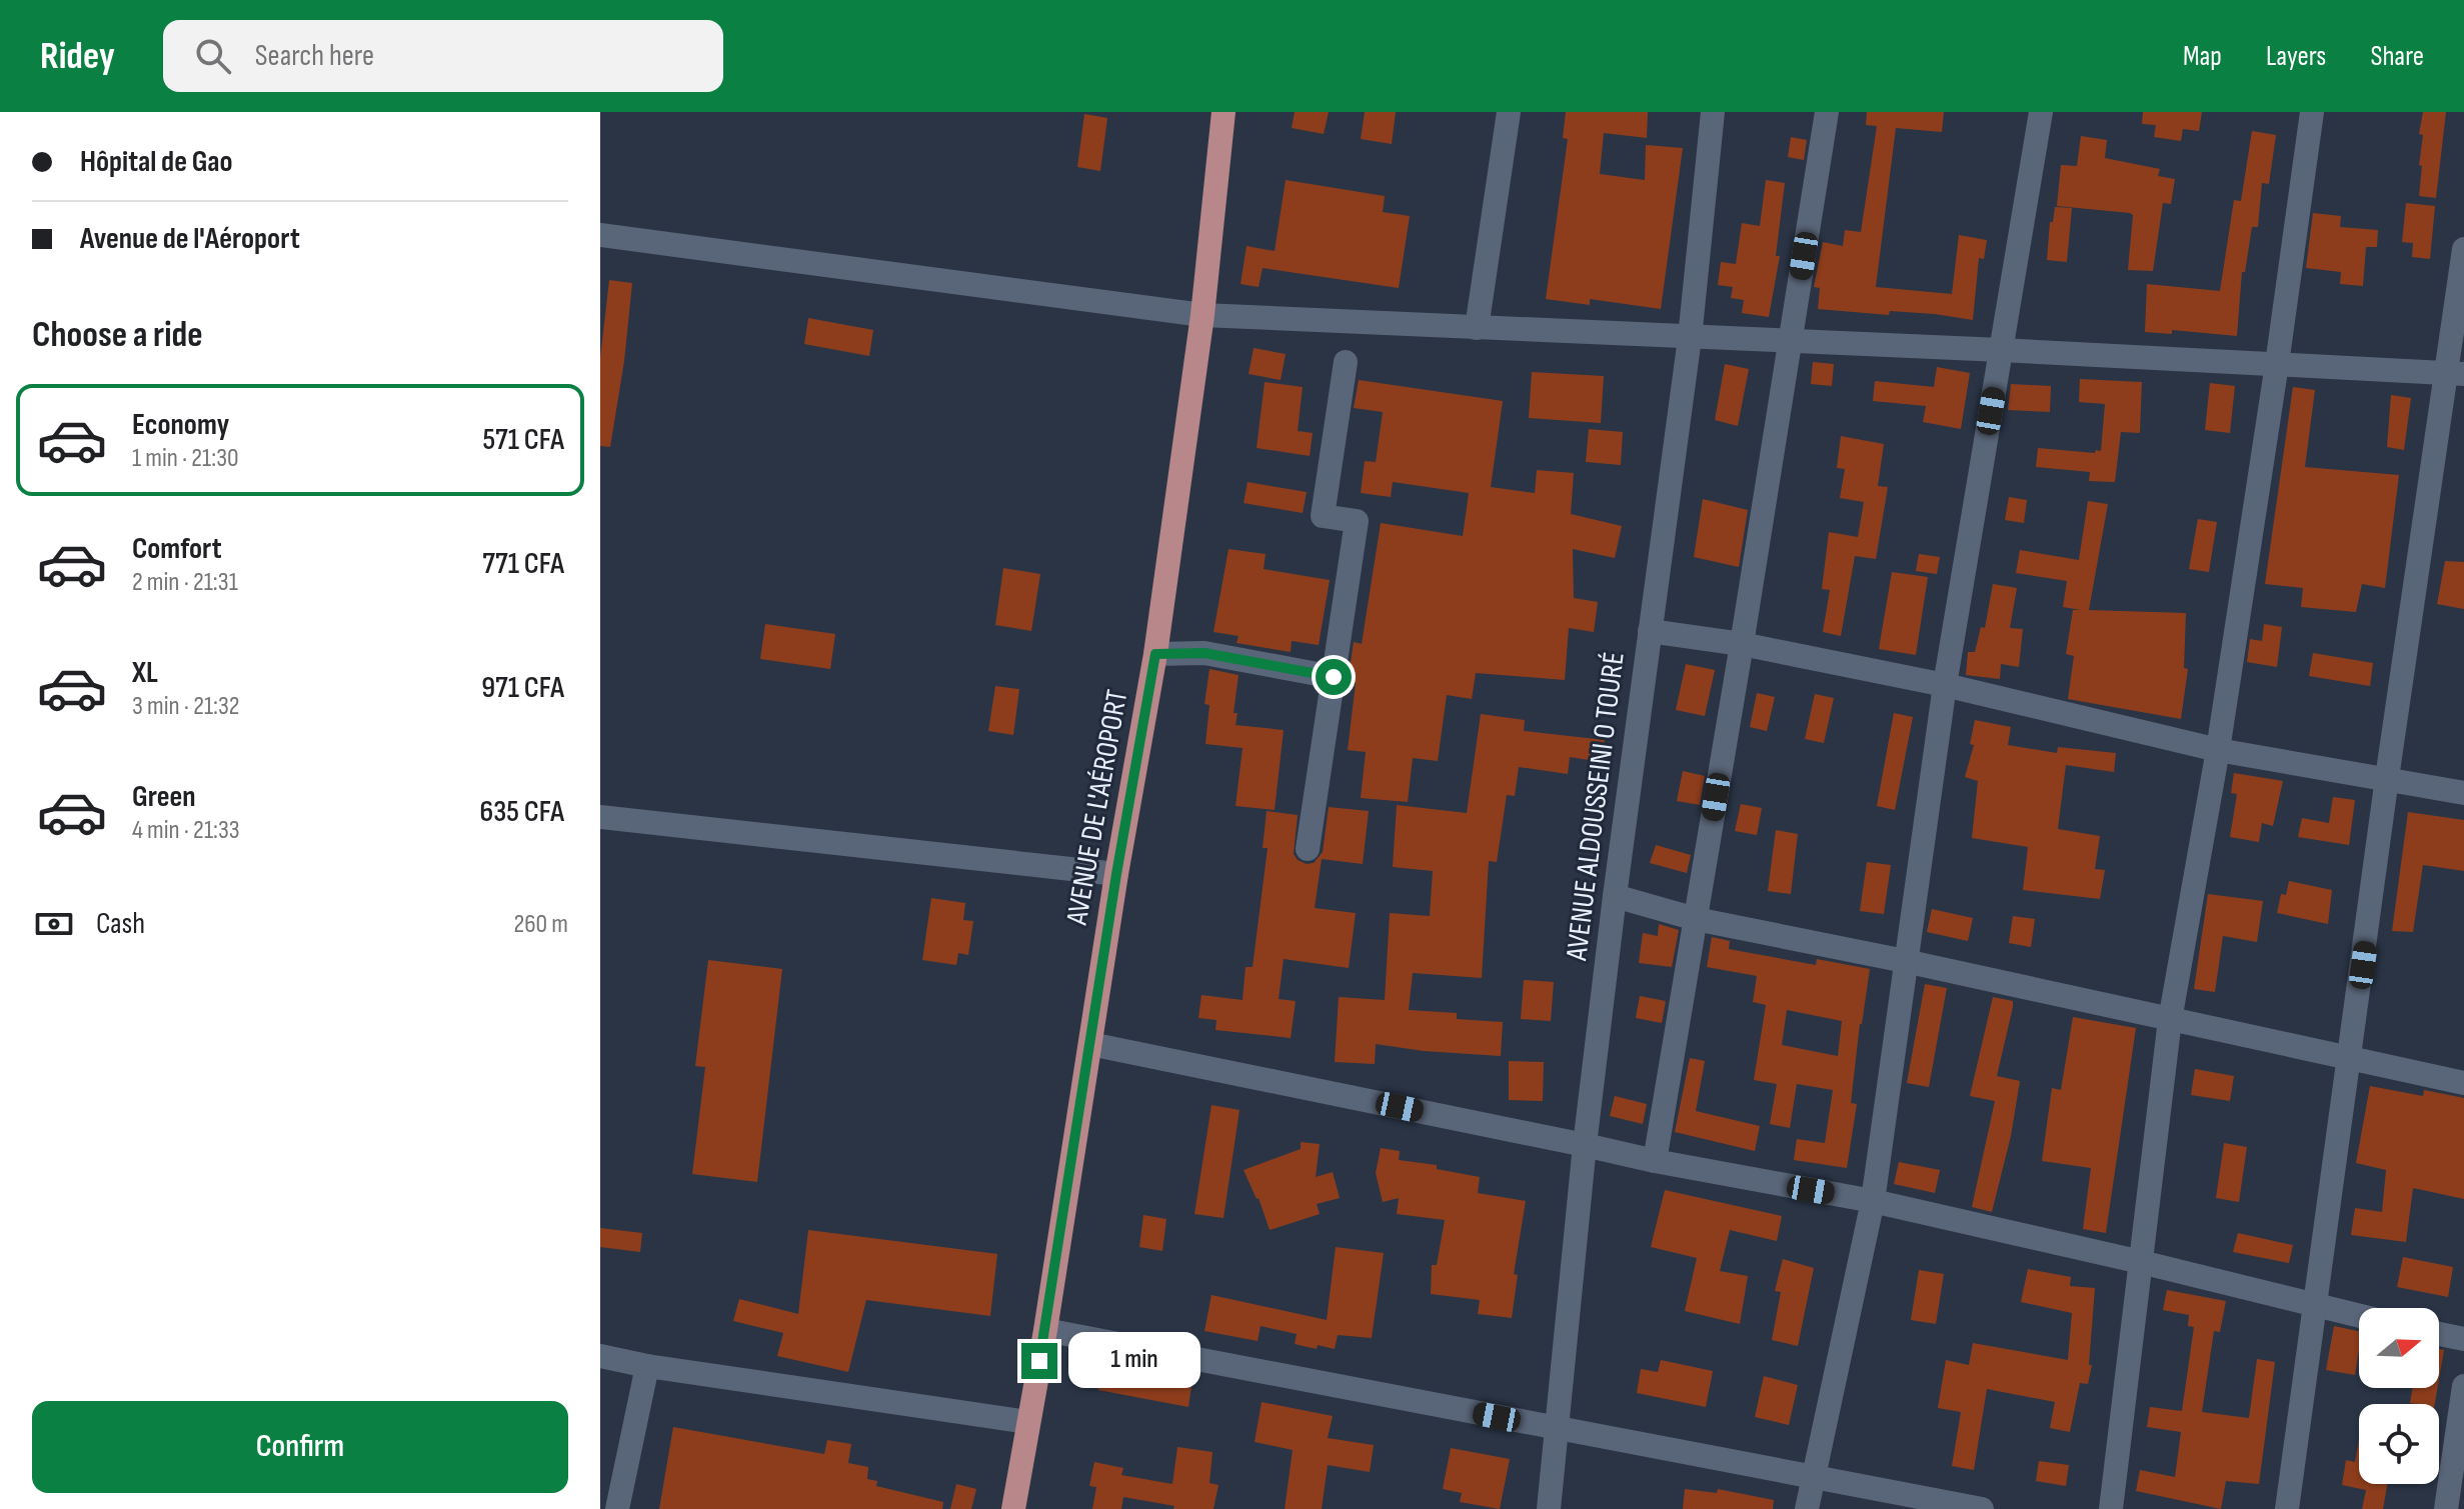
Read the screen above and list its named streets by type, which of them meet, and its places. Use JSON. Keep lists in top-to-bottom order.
{
  "streets": {
    "main road": ["AVENUE DE L'AÉROPORT"],
    "street": ["AVENUE ALDOUSSEINI O TOURÉ"]
  },
  "north": "right",
  "page": {
    "header": "Ridey",
    "search": "Search here",
    "nav": ["Map", "Layers", "Share"],
    "banner": ["Hôpital de Gao", "Avenue de l'Aéroport"],
    "heading": "Choose a ride",
    "list": [
      {
        "name": "Economy",
        "note": "1 min · 21:30",
        "value": "571 CFA"
      },
      {
        "name": "Comfort",
        "note": "2 min · 21:31",
        "value": "771 CFA"
      },
      {
        "name": "XL",
        "note": "3 min · 21:32",
        "value": "971 CFA"
      },
      {
        "name": "Green",
        "note": "4 min · 21:33",
        "value": "635 CFA"
      }
    ],
    "pay": ["Cash", "260 m"],
    "bubble": "1 min",
    "buttons": "Confirm"
  }
}
